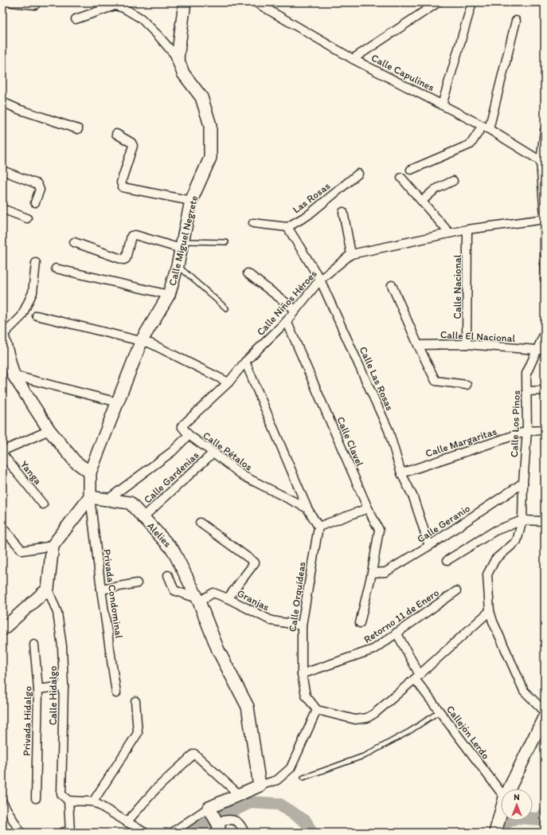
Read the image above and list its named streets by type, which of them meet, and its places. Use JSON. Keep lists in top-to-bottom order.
{
  "streets": {
    "street": [
      "Calle Capulines",
      "Las Rosas",
      "Calle Miguel Negrete",
      "Calle Nacional",
      "Calle Niños Héroes",
      "Calle El Nacional",
      "Calle Las Rosas",
      "Calle Los Pinos",
      "Calle Clavel",
      "Calle Margaritas",
      "Calle Pétalos",
      "Yanga",
      "Calle Gardenias",
      "Calle Geranio",
      "Alelies",
      "Privada Condominal",
      "Calle Orquídeas",
      "Granjas",
      "Retorno 11 de Enero",
      "Calle Hidalgo",
      "Privada Hidalgo",
      "Callejón Lerdo"
    ]
  },
  "crossings": [
    ["Las Rosas", "Calle Las Rosas"],
    ["Calle Nacional", "Calle Niños Héroes"],
    ["Calle Nacional", "Calle El Nacional"],
    ["Calle Niños Héroes", "Calle Las Rosas"],
    ["Calle Niños Héroes", "Calle Clavel"],
    ["Calle Niños Héroes", "Calle Pétalos"],
    ["Calle El Nacional", "Calle Los Pinos"],
    ["Calle Las Rosas", "Calle Margaritas"],
    ["Calle Las Rosas", "Calle Geranio"],
    ["Calle Los Pinos", "Calle Margaritas"],
    ["Calle Los Pinos", "Calle Geranio"],
    ["Calle Clavel", "Calle Geranio"],
    ["Calle Pétalos", "Calle Gardenias"],
    ["Calle Gardenias", "Alelies"],
    ["Alelies", "Privada Condominal"],
    ["Alelies", "Granjas"],
    ["Calle Orquídeas", "Granjas"],
    ["Calle Orquídeas", "Retorno 11 de Enero"],
    ["Retorno 11 de Enero", "Callejón Lerdo"]
  ],
  "north": "top"
}
